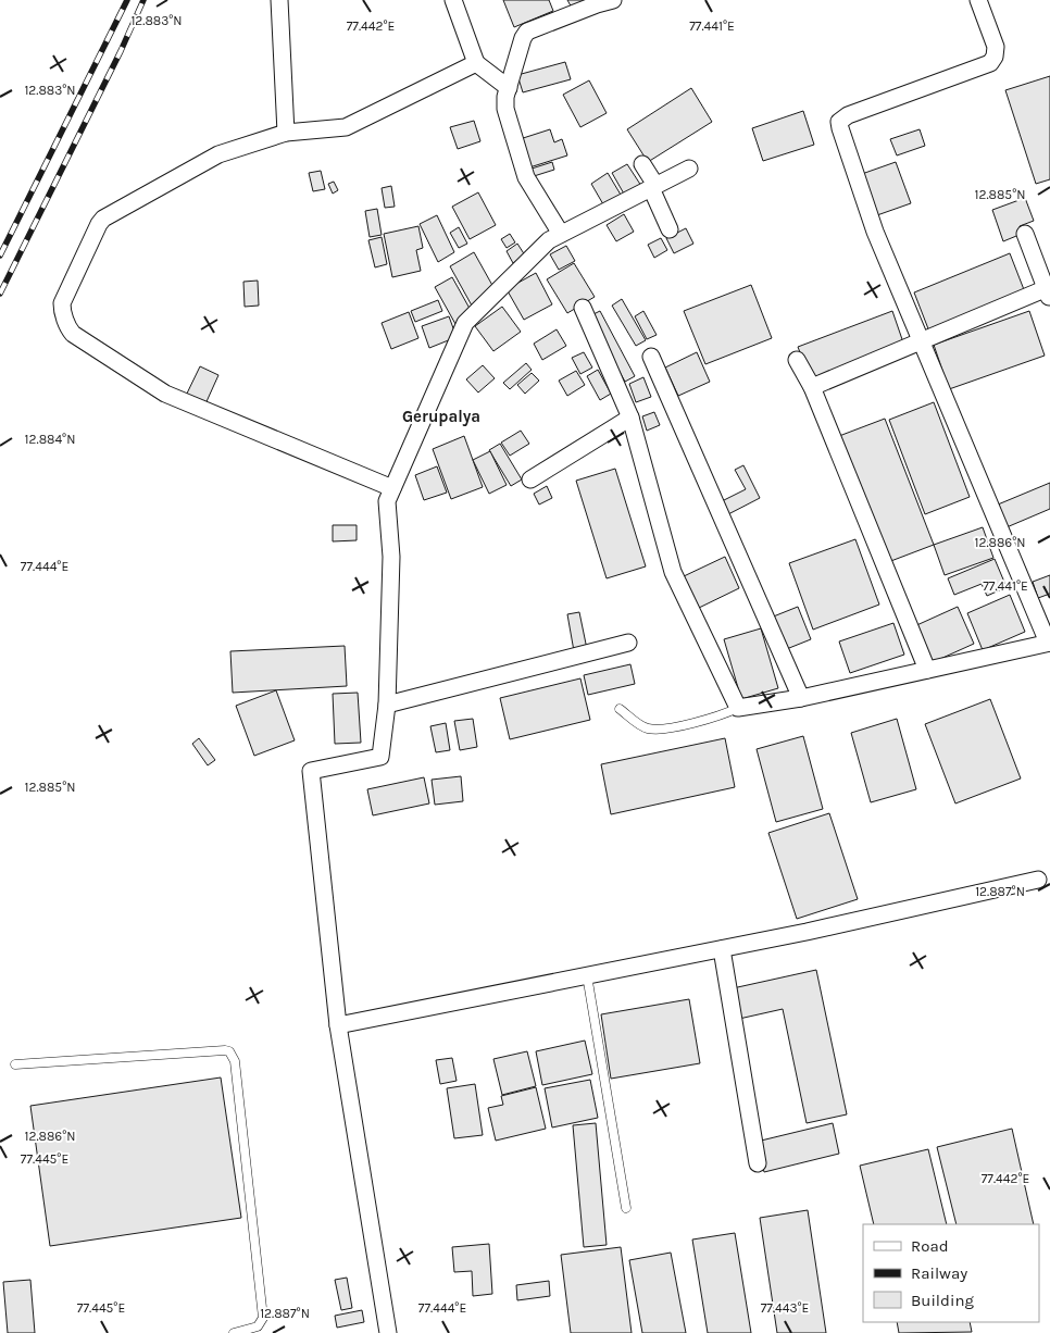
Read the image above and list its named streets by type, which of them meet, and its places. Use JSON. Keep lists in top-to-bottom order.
{
  "districts": ["Gerupalya"],
  "legend": ["Road", "Railway", "Building"],
  "coordinates": [
    "12.883°N",
    "77.442°E",
    "77.441°E",
    "12.885°N",
    "12.884°N",
    "12.886°N",
    "77.444°E",
    "12.887°N",
    "77.445°E",
    "77.443°E"
  ]
}
